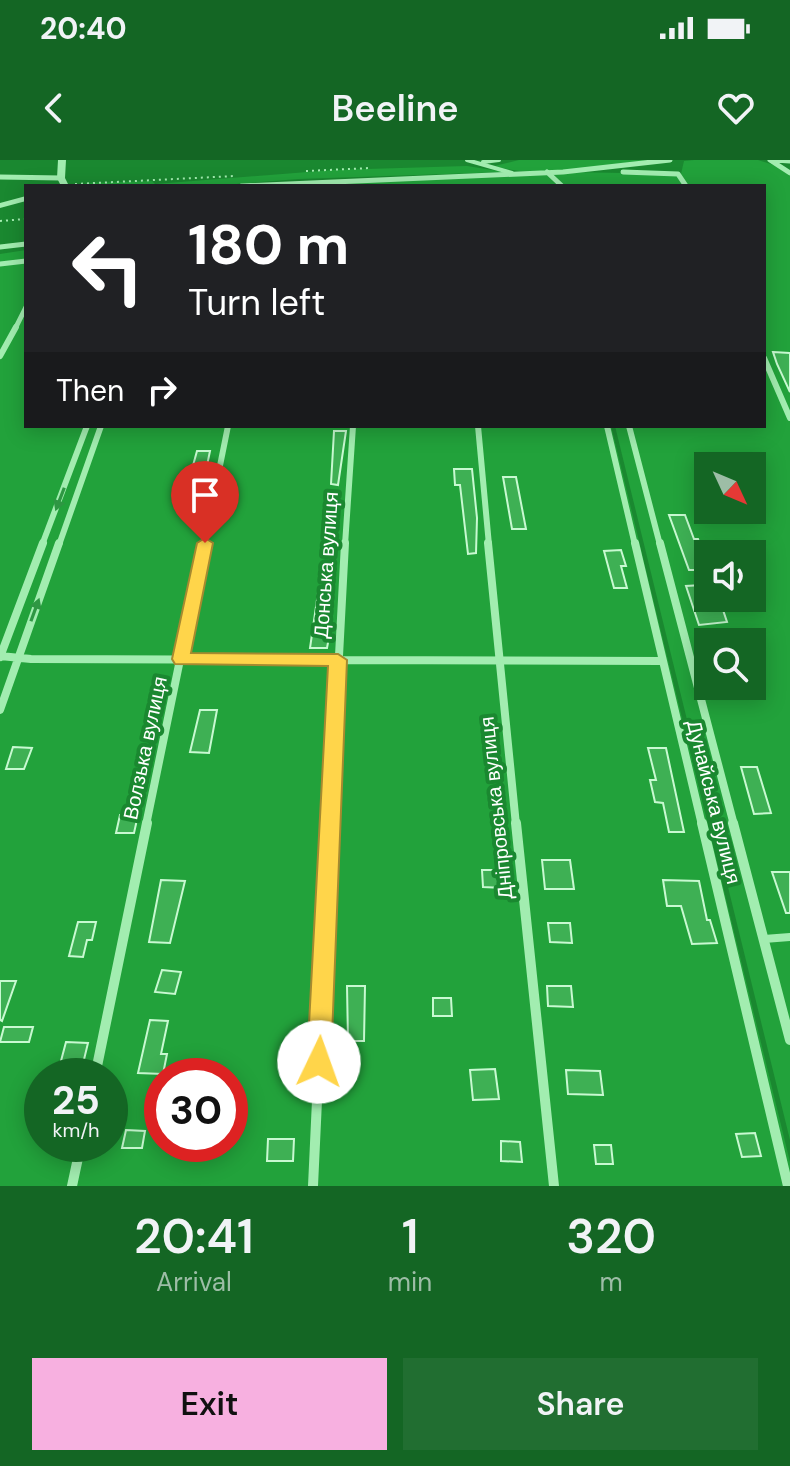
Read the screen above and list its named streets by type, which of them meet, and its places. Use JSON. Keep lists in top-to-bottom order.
{
  "streets": {
    "street": [
      "Донська вулиця",
      "Волзька вулиця",
      "Дунайська вулиця",
      "Дніпровська вулиця"
    ]
  },
  "north": "bottom right",
  "page": {
    "status": "20:40",
    "header": "Beeline",
    "turn": ["180 m", "Turn left"],
    "then": "Then",
    "speed": "25 km/h",
    "limit": "30",
    "eta": [
      "20:41",
      "Arrival",
      "1",
      "min",
      "320",
      "m"
    ],
    "buttons": ["Exit", "Share"]
  }
}
